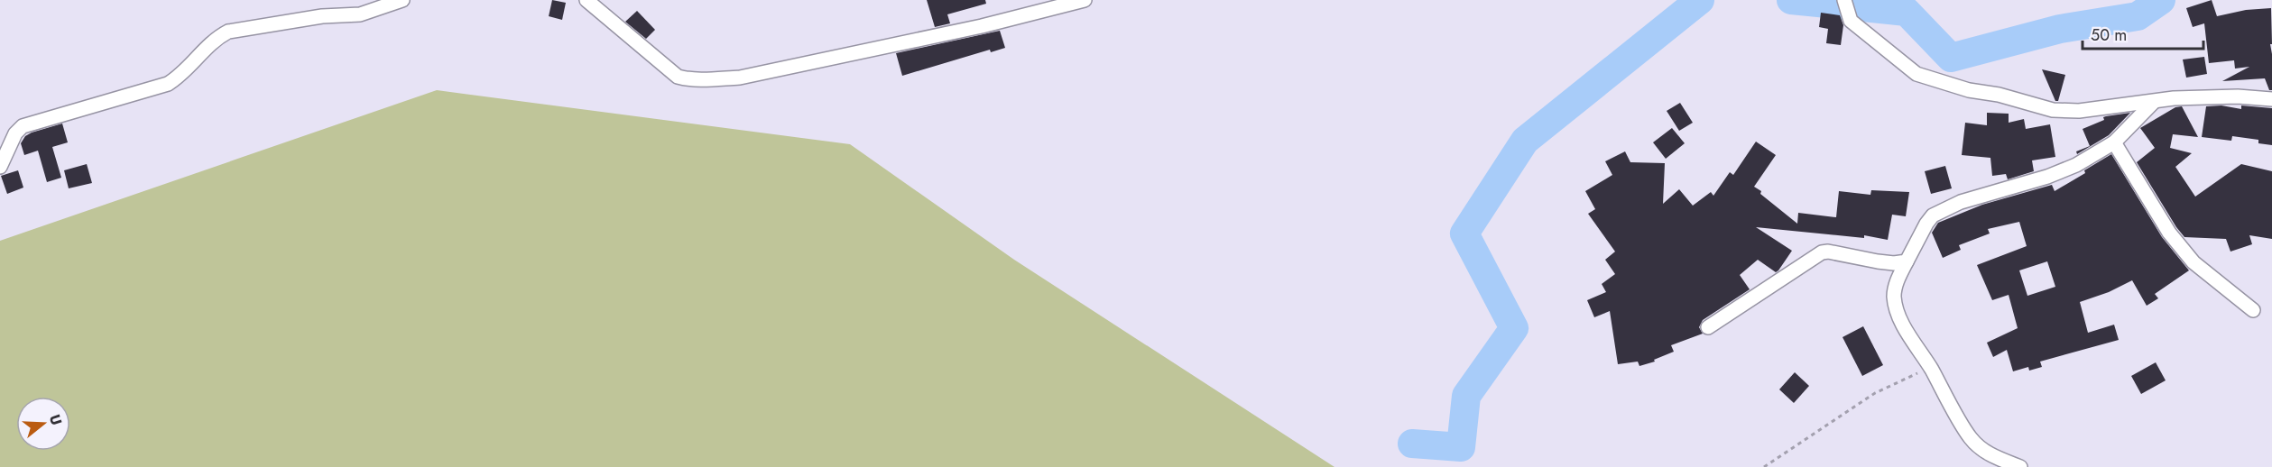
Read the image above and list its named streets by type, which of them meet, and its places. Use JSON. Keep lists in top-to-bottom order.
{
  "scale_bar": "50 m",
  "north": "right"
}
